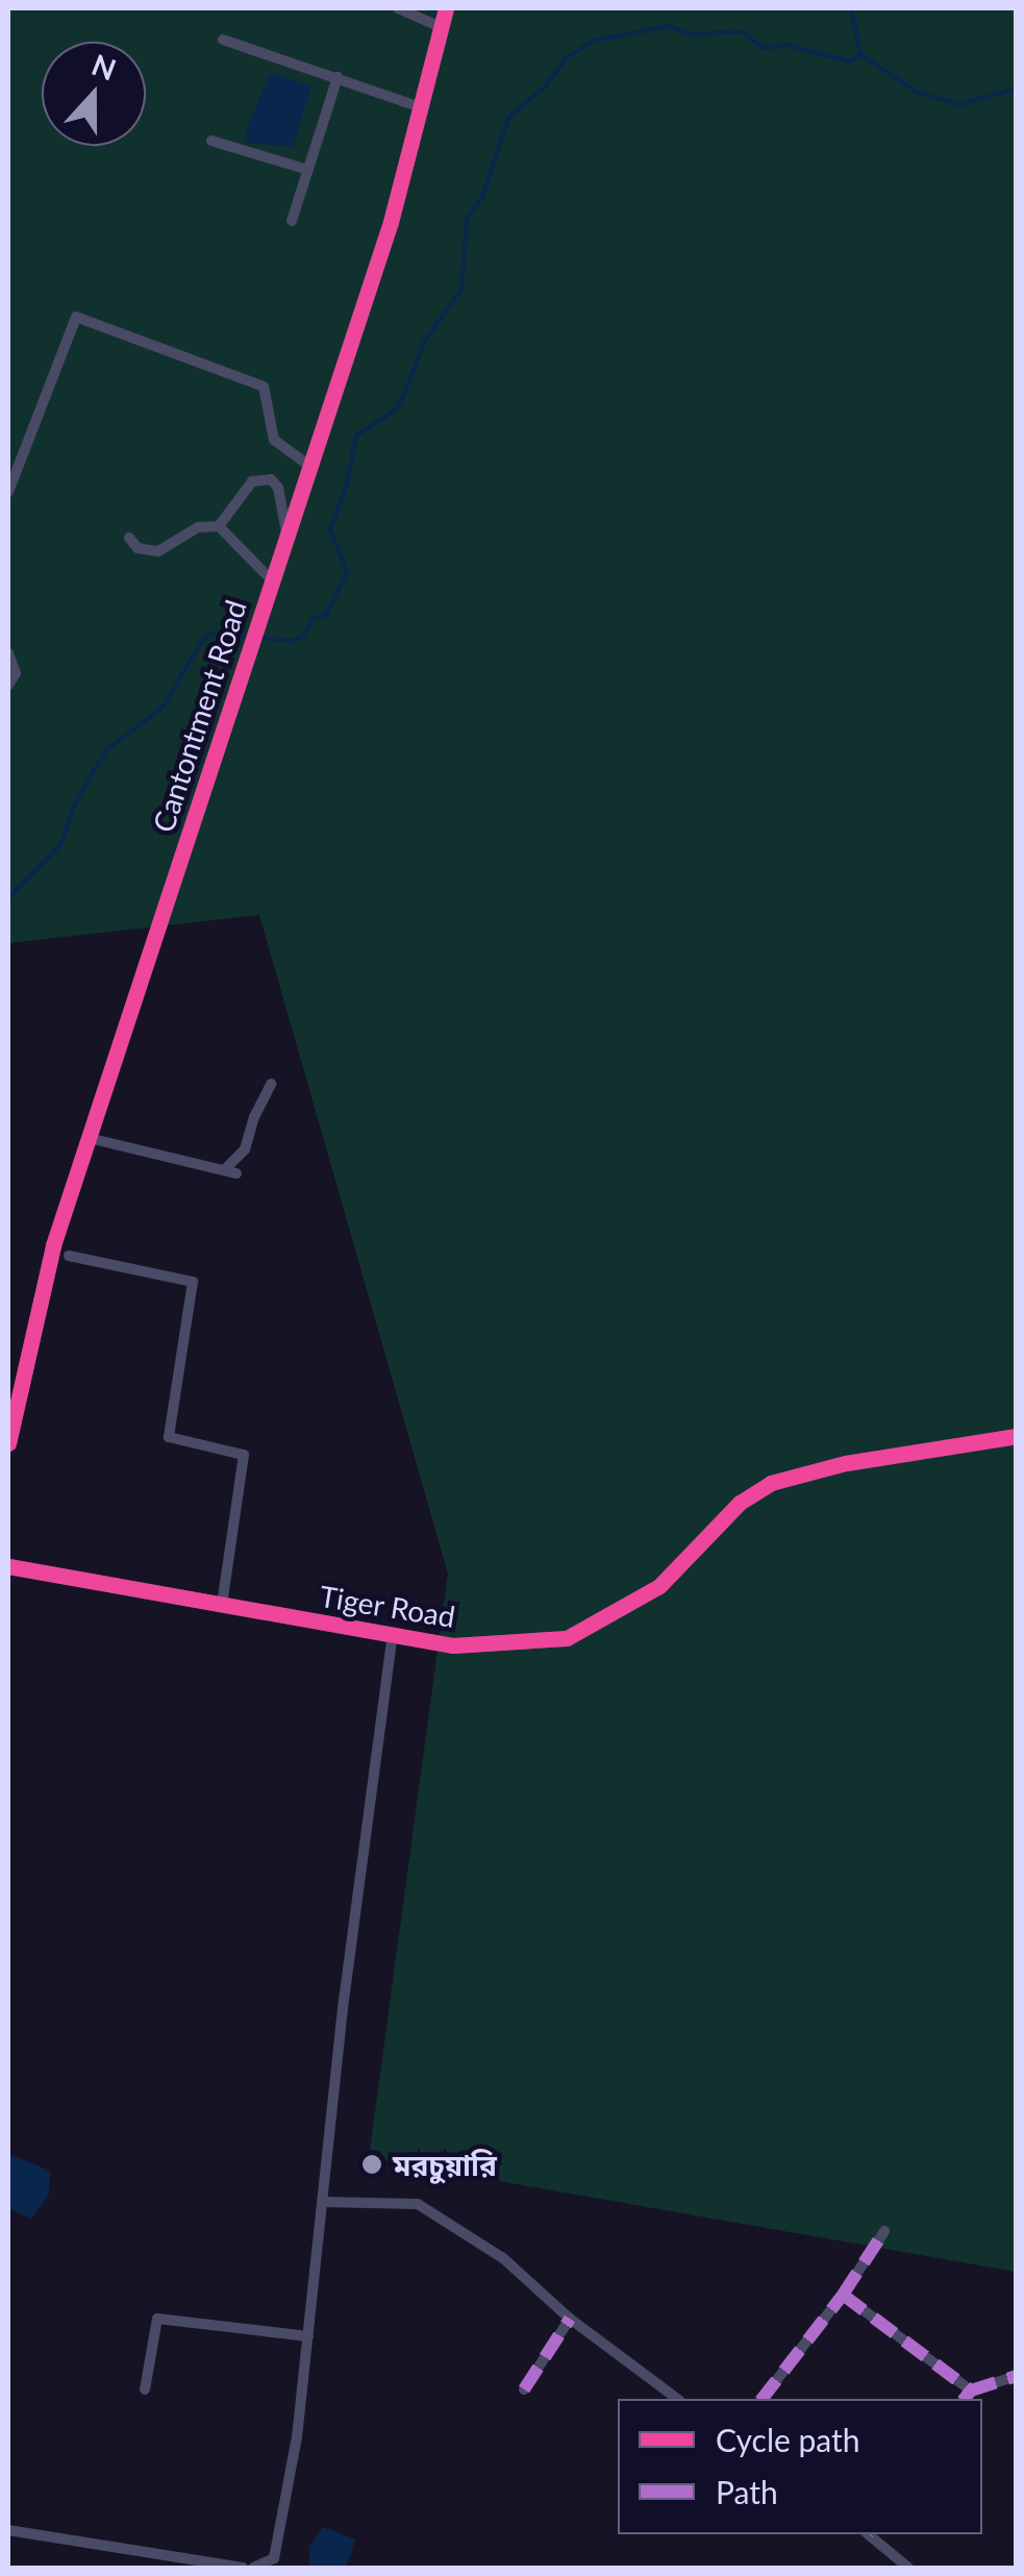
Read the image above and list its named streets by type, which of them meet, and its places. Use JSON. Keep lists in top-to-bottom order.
{
  "streets": {
    "street": ["Cantontment Road", "Tiger Road"]
  },
  "places": ["মরচুয়ারি"],
  "legend": ["Cycle path", "Path"],
  "north": "top"
}
